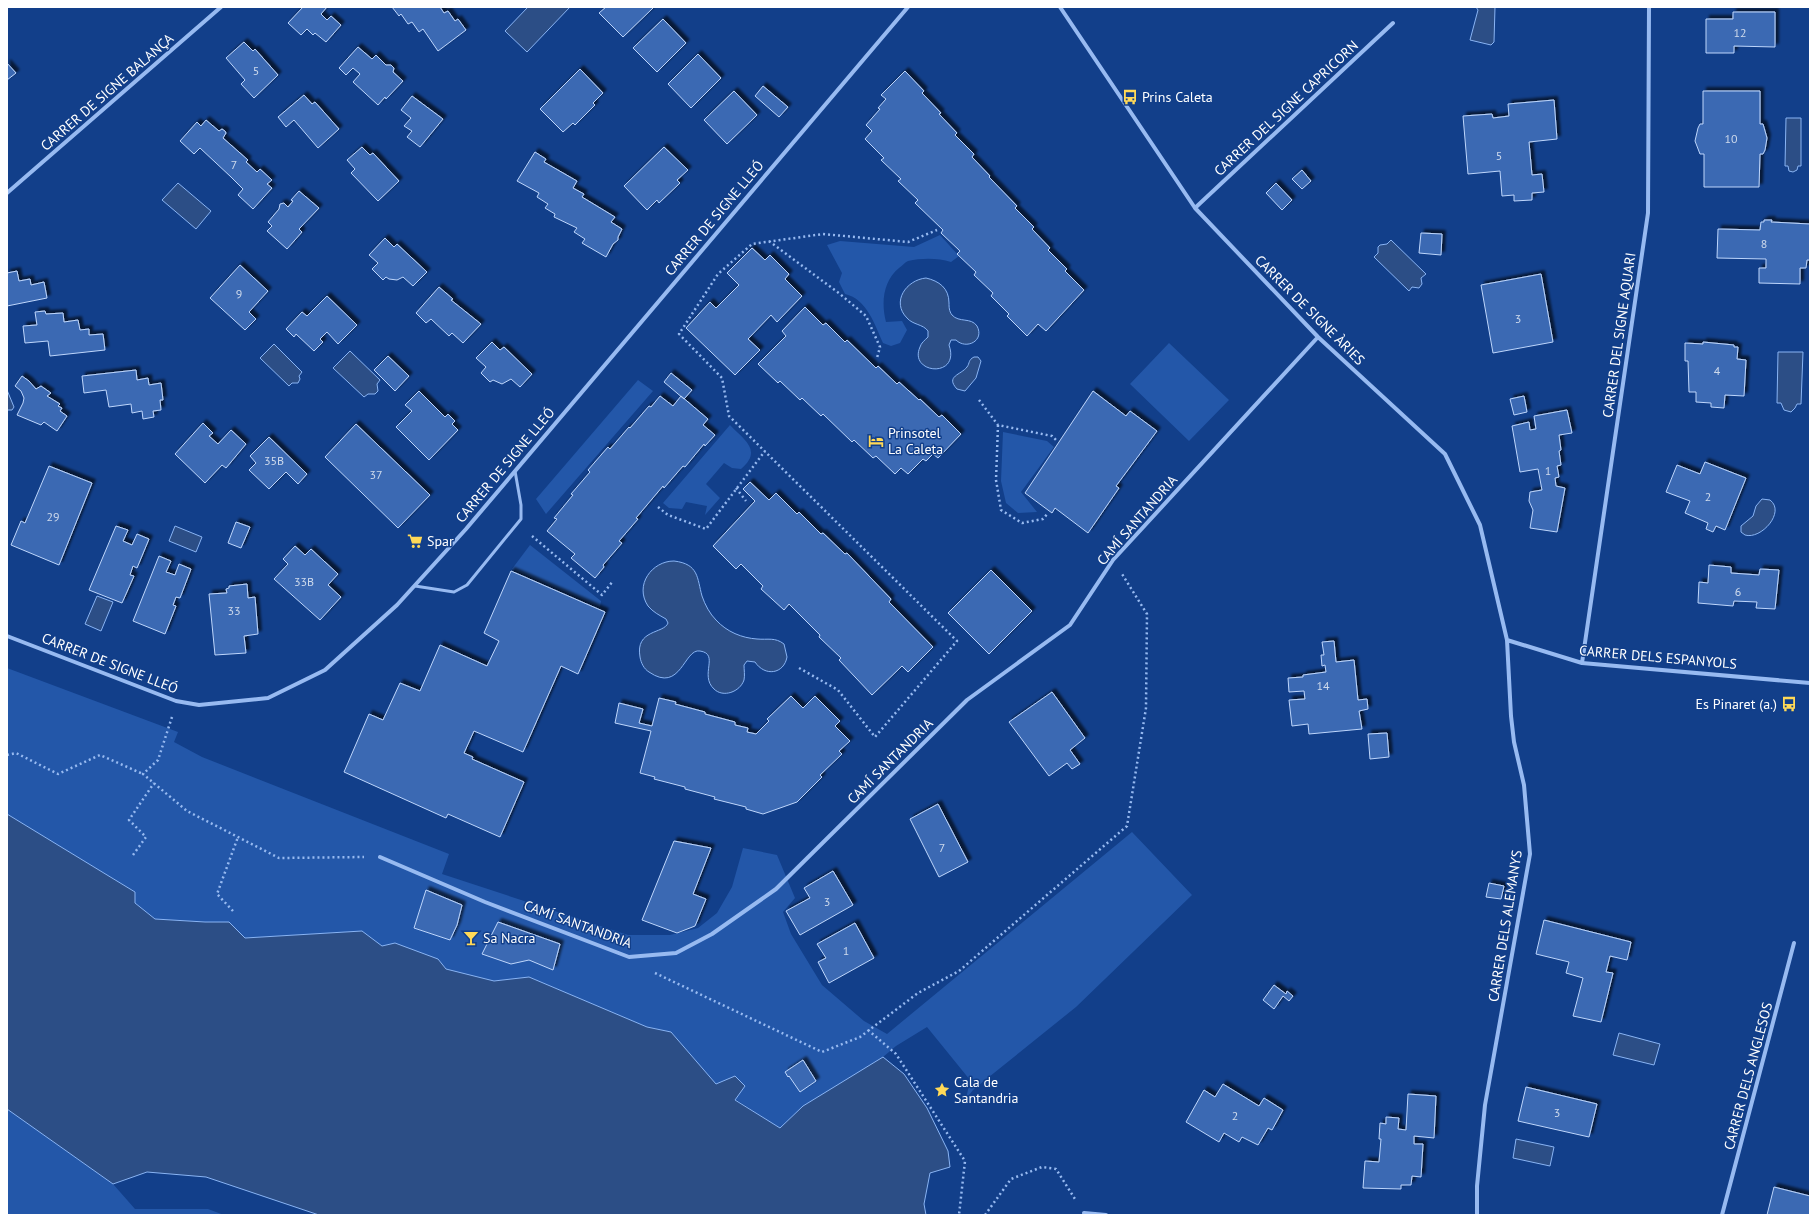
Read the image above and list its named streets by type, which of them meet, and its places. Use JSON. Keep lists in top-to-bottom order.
{
  "streets": {
    "street": [
      "CARRER DE SIGNE BALANÇA",
      "CARRER DEL SIGNE CAPRICORN",
      "CARRER DE SIGNE LLEÓ",
      "CARRER DE SIGNE ÀRIES",
      "CARRER DEL SIGNE AQUARI",
      "CAMÍ SANTANDRIA",
      "CARRER DELS ESPANYOLS",
      "CARRER DELS ALEMANYS",
      "CARRER DELS ANGLESOS"
    ]
  },
  "crossings": [
    ["CARRER DEL SIGNE CAPRICORN", "CARRER DE SIGNE ÀRIES"],
    ["CARRER DE SIGNE ÀRIES", "CAMÍ SANTANDRIA"],
    ["CARRER DE SIGNE ÀRIES", "CARRER DELS ESPANYOLS"],
    ["CARRER DE SIGNE ÀRIES", "CARRER DELS ALEMANYS"],
    ["CARRER DEL SIGNE AQUARI", "CARRER DELS ESPANYOLS"],
    ["CARRER DELS ESPANYOLS", "CARRER DELS ALEMANYS"]
  ],
  "places": {
    "bus stop": ["Prins Caleta", "Es Pinaret (a.)"],
    "hotel": ["Prinsotel La Caleta"],
    "supermarket": ["Spar"],
    "bar": ["Sa Nacra"],
    "place": ["Cala de Santandria"]
  },
  "house_numbers": [
    "12",
    "5",
    "10",
    "5",
    "7",
    "8",
    "9",
    "3",
    "4",
    "35B",
    "1",
    "37",
    "2",
    "29",
    "33B",
    "6",
    "33",
    "14",
    "7",
    "3",
    "1",
    "3",
    "2"
  ]
}
